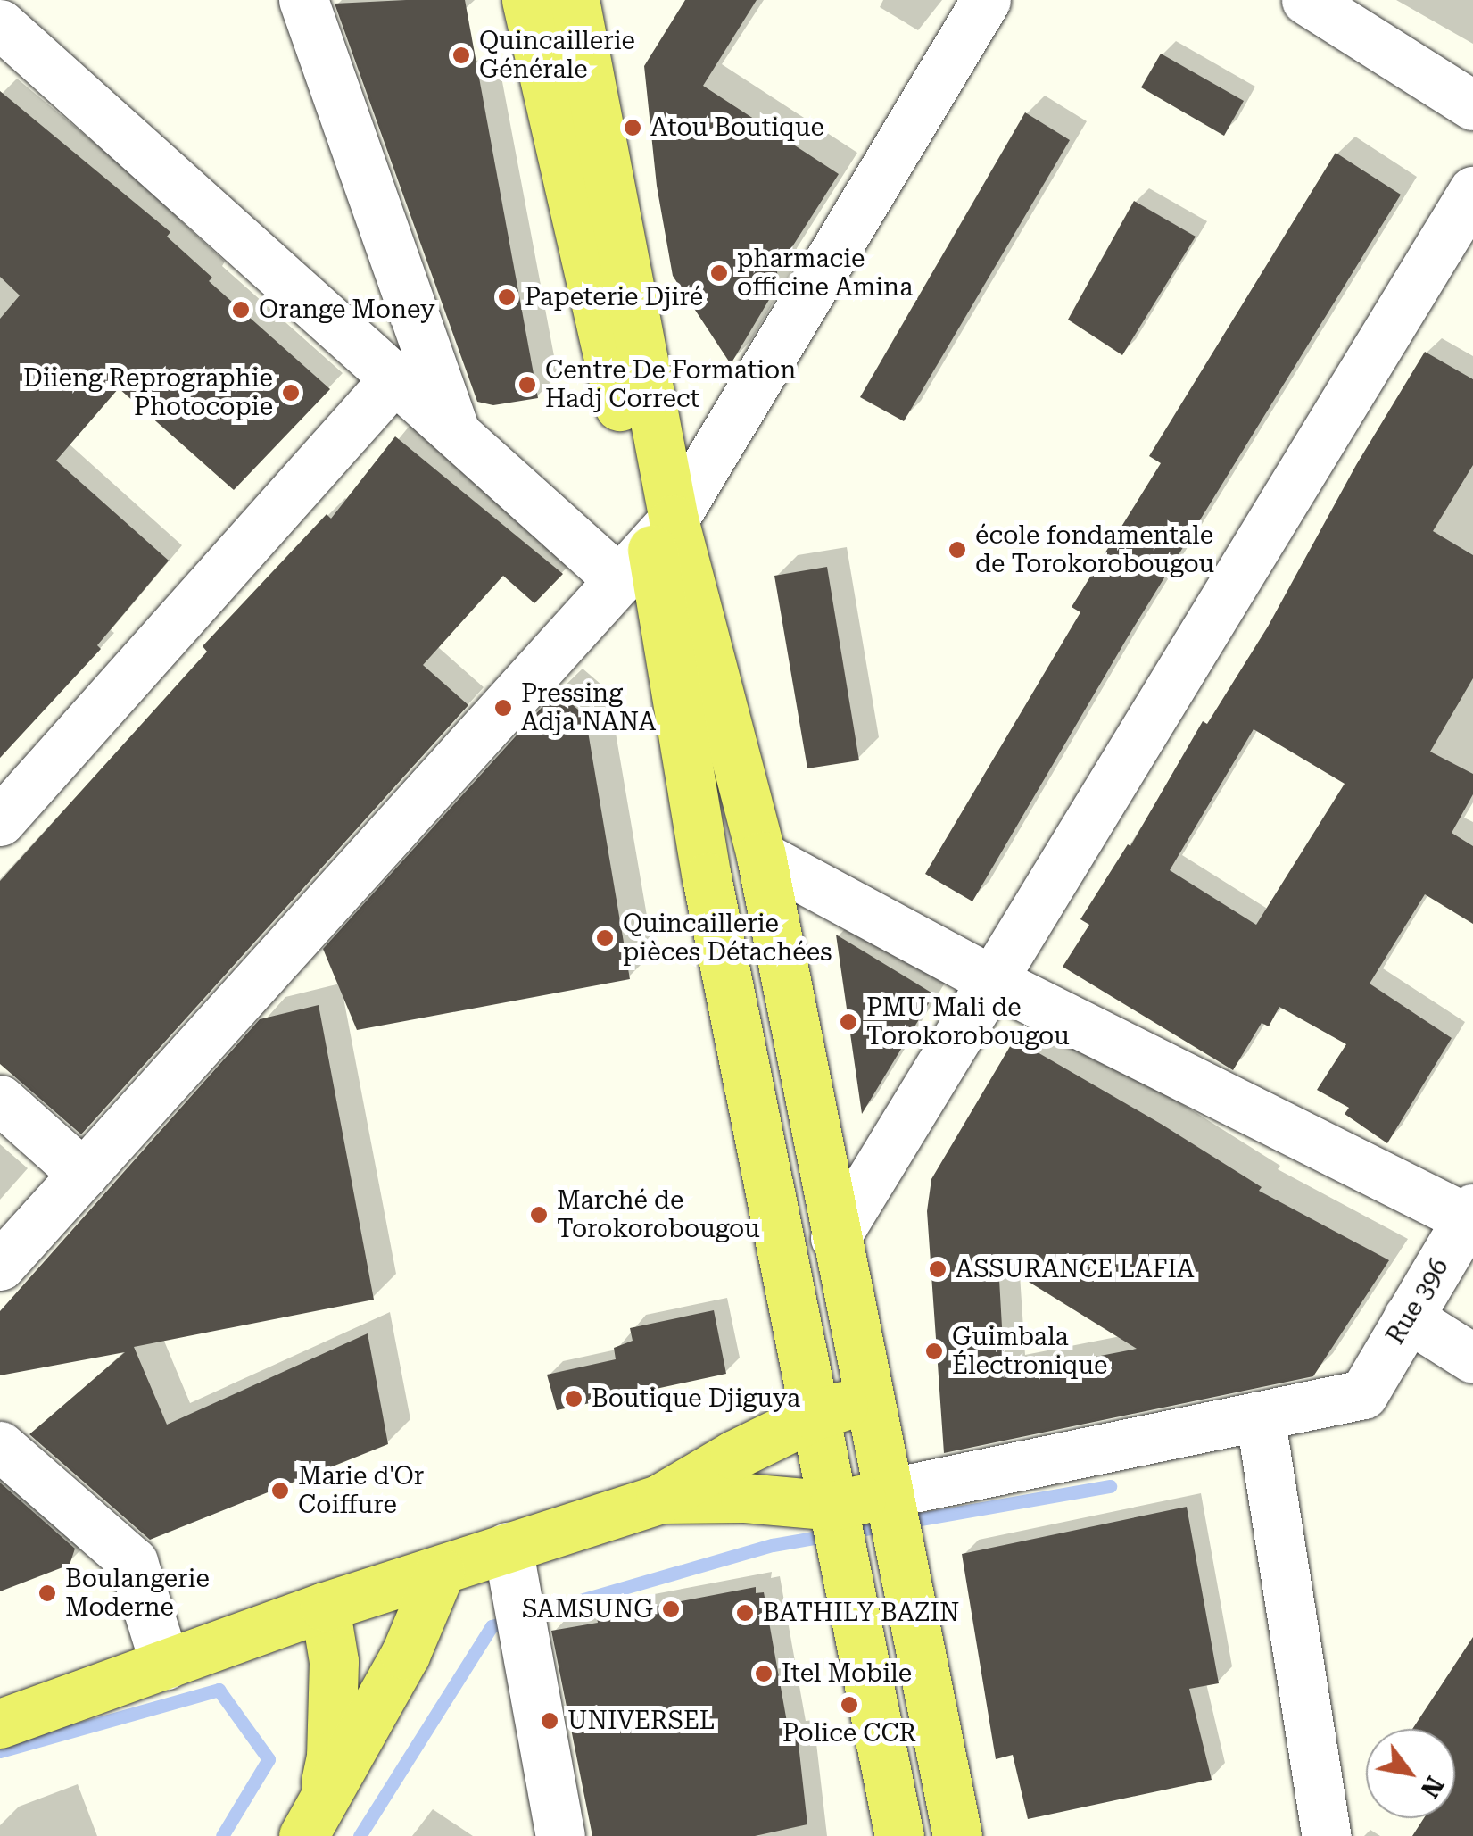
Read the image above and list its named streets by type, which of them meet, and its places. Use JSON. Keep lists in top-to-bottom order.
{
  "streets": {
    "street": ["Rue 396"]
  },
  "places": [
    "Quincaillerie Générale",
    "Atou Boutique",
    "pharmacie officine Amina",
    "Papeterie Djiré",
    "Orange Money",
    "Centre De Formation Hadj Correct",
    "Diieng Reprographie Photocopie",
    "école fondamentale de Torokorobougou",
    "Pressing Adja NANA",
    "Quincaillerie pièces Détachées",
    "PMU Mali de Torokorobougou",
    "Marché de Torokorobougou",
    "ASSURANCE LAFIA",
    "Guimbala Électronique",
    "Boutique Djiguya",
    "Marie d'Or Coiffure",
    "Boulangerie Moderne",
    "SAMSUNG",
    "BATHILY BAZIN",
    "Itel Mobile",
    "Police CCR",
    "UNIVERSEL"
  ],
  "north": "bottom right"
}
